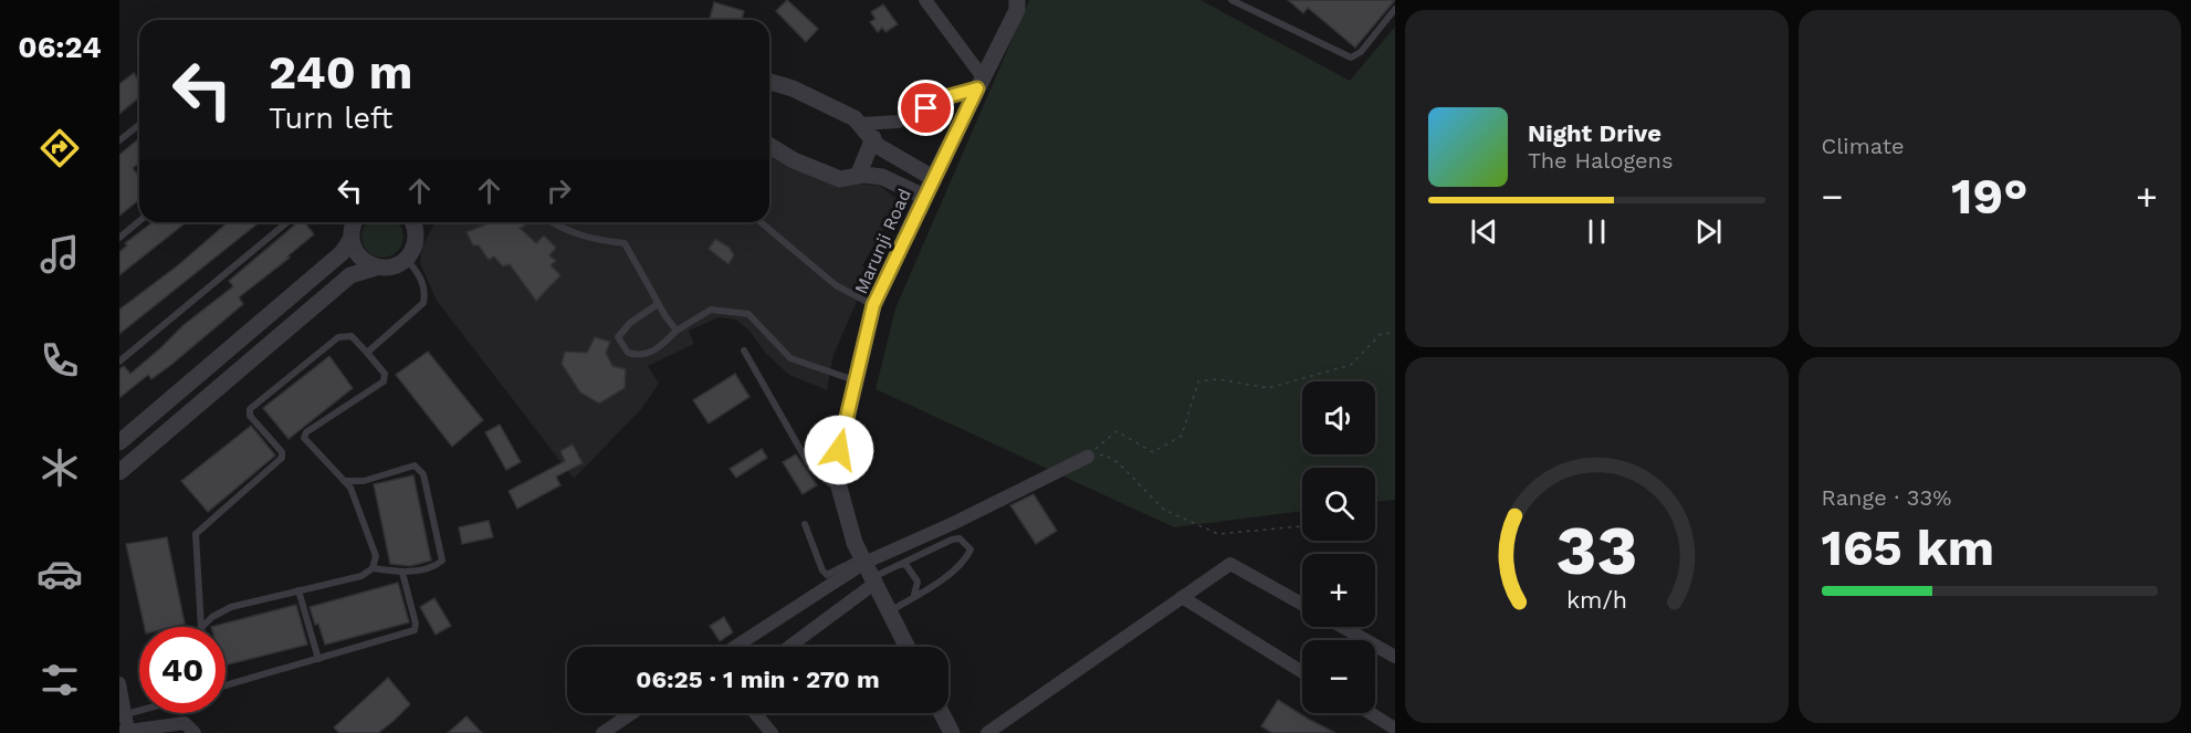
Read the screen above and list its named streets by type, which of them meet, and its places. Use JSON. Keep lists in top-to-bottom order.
{
  "streets": {
    "street": ["Marunji Road"]
  },
  "page": {
    "tabs": "06:24",
    "tile": [
      "Climate",
      ["Range · 33%", "165 km"]
    ],
    "turn": ["240 m", "Turn left"],
    "song": ["Night Drive", "The Halogens"],
    "heat": ["−", "19°", "+"],
    "map_buttons": ["+", "−"],
    "limit": "40",
    "trip": "06:25 · 1 min · 270 m",
    "gauge": ["33", "km/h"]
  }
}
